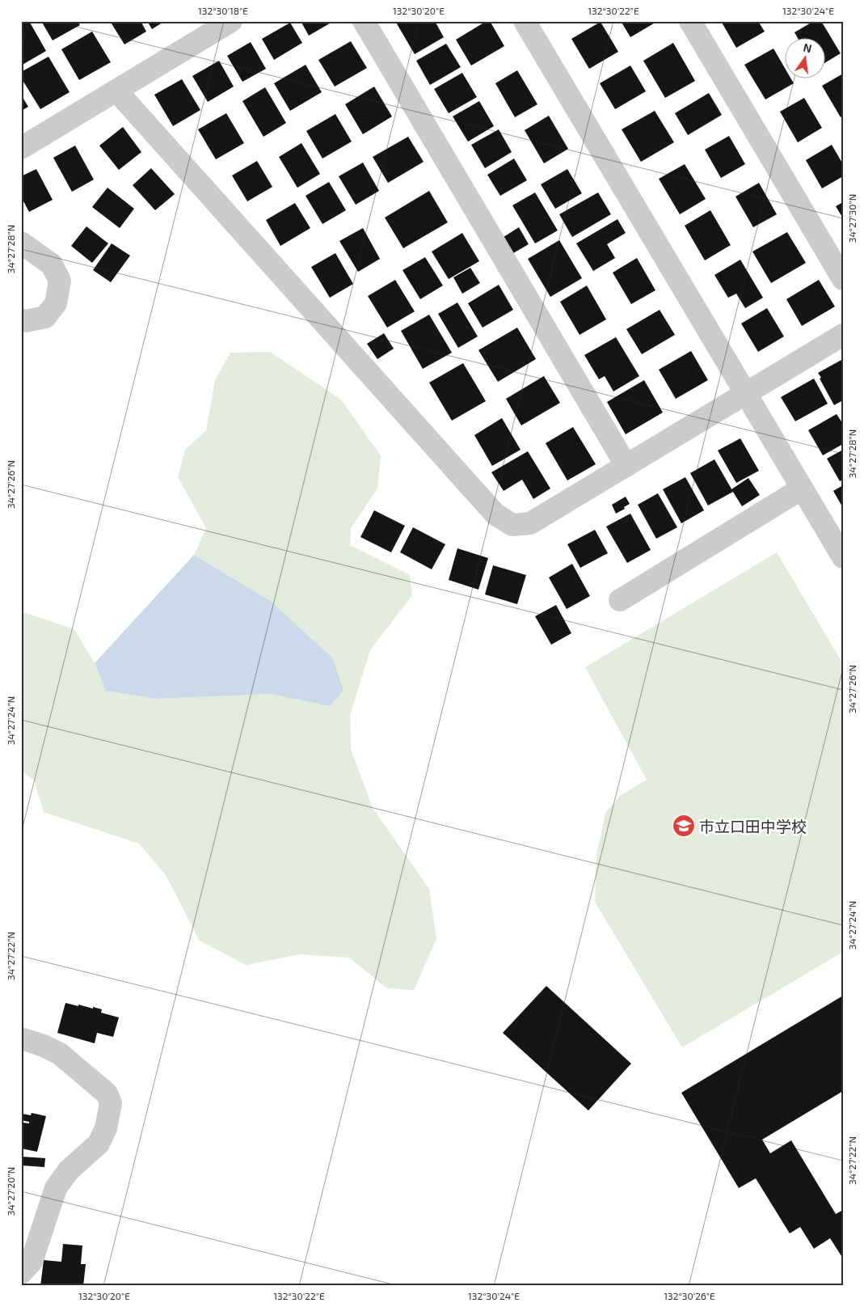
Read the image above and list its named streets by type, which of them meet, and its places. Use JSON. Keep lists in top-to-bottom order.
{
  "places": {
    "school or university": ["市立口田中学校"]
  },
  "north": "top",
  "coordinates": [
    "132°30'18\"E",
    "132°30'20\"E",
    "132°30'22\"E",
    "132°30'24\"E",
    "34°27'30\"N",
    "34°27'28\"N",
    "34°27'26\"N",
    "34°27'24\"N",
    "34°27'22\"N",
    "34°27'20\"N",
    "132°30'26\"E"
  ]
}
